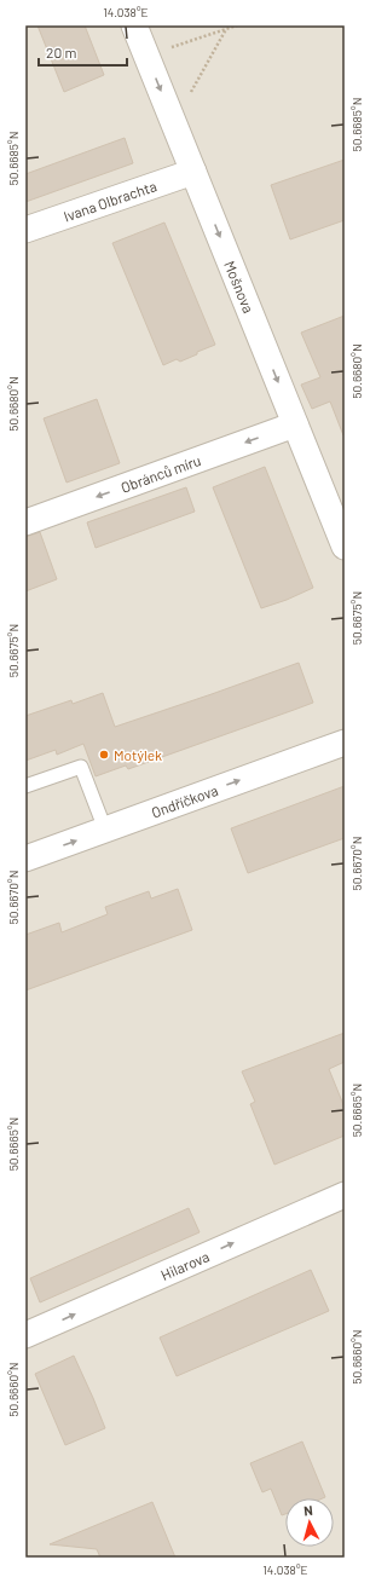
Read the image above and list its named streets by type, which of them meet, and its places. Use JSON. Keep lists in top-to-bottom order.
{
  "streets": {
    "street": [
      "Ivana Olbrachta",
      "Mošnova",
      "Obránců míru",
      "Ondříčkova",
      "Hilarova"
    ]
  },
  "crossings": [
    ["Ivana Olbrachta", "Mošnova"],
    ["Mošnova", "Obránců míru"]
  ],
  "one_way": [
    "Mošnova",
    "Obránců míru",
    "Ondříčkova",
    "Hilarova"
  ],
  "places": ["Motýlek"],
  "scale_bar": "20 m",
  "north": "top",
  "coordinates": [
    "14.038°E",
    "50.6685°N",
    "50.6680°N",
    "50.6675°N",
    "50.6670°N",
    "50.6665°N",
    "50.6660°N"
  ]
}
